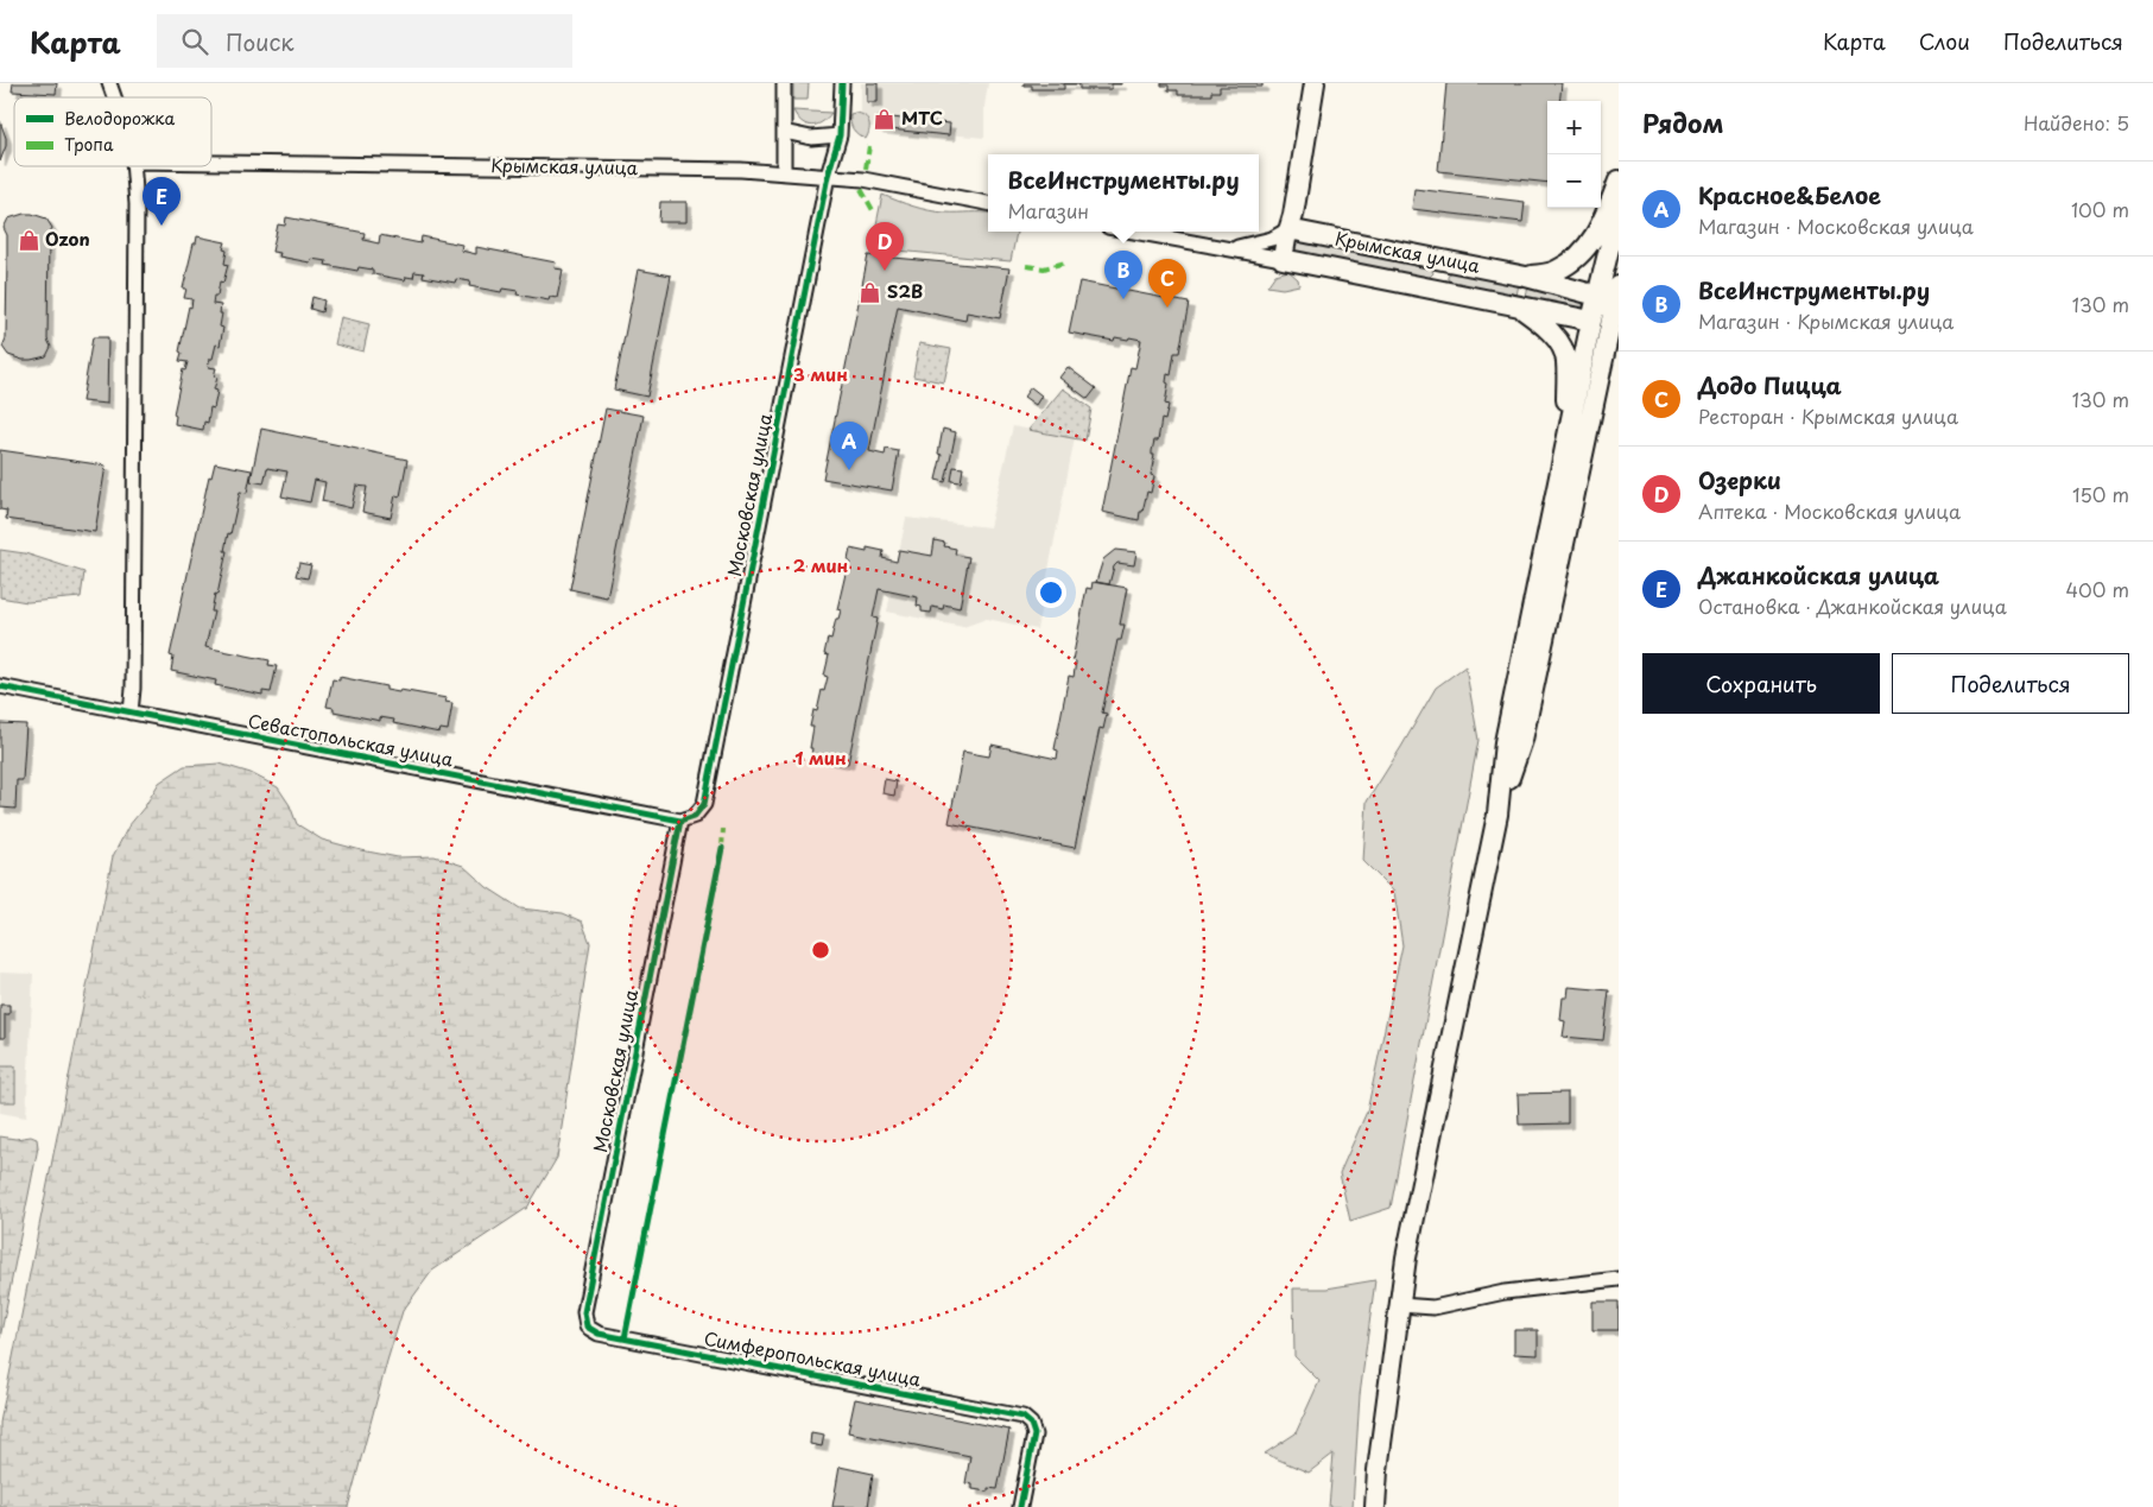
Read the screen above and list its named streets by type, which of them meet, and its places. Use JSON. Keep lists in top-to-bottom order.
{
  "streets": {
    "main road": ["Крымская улица"],
    "street": ["Московская улица", "Севастопольская улица", "Симферопольская улица"]
  },
  "crossings": [
    ["Крымская улица", "Московская улица"],
    ["Московская улица", "Севастопольская улица"],
    ["Московская улица", "Симферопольская улица"]
  ],
  "places": {
    "shop": ["МТС", "Ozon", "S2B"]
  },
  "legend": ["Велодорожка", "Тропа"],
  "page": {
    "header": "Карта",
    "search": "Поиск",
    "nav": ["Карта", "Слои", "Поделиться"],
    "heading": ["Рядом", "Найдено: 5"],
    "map_buttons": ["+", "−"],
    "popup": ["ВсеИнструменты.ру", "Магазин"],
    "list": [
      {
        "mark": "A",
        "name": "Красное&Белое",
        "note": "Магазин · Московская улица",
        "value": "100 m"
      },
      {
        "mark": "B",
        "name": "ВсеИнструменты.ру",
        "note": "Магазин · Крымская улица",
        "value": "130 m"
      },
      {
        "mark": "C",
        "name": "Додо Пицца",
        "note": "Ресторан · Крымская улица",
        "value": "130 m"
      },
      {
        "mark": "D",
        "name": "Озерки",
        "note": "Аптека · Московская улица",
        "value": "150 m"
      },
      {
        "mark": "E",
        "name": "Джанкойская улица",
        "note": "Остановка · Джанкойская улица",
        "value": "400 m"
      }
    ],
    "pins": [
      "E",
      "D",
      "B",
      "C",
      "A"
    ],
    "buttons": ["Сохранить", "Поделиться"]
  },
  "rings": ["3 мин", "2 мин", "1 мин"]
}
